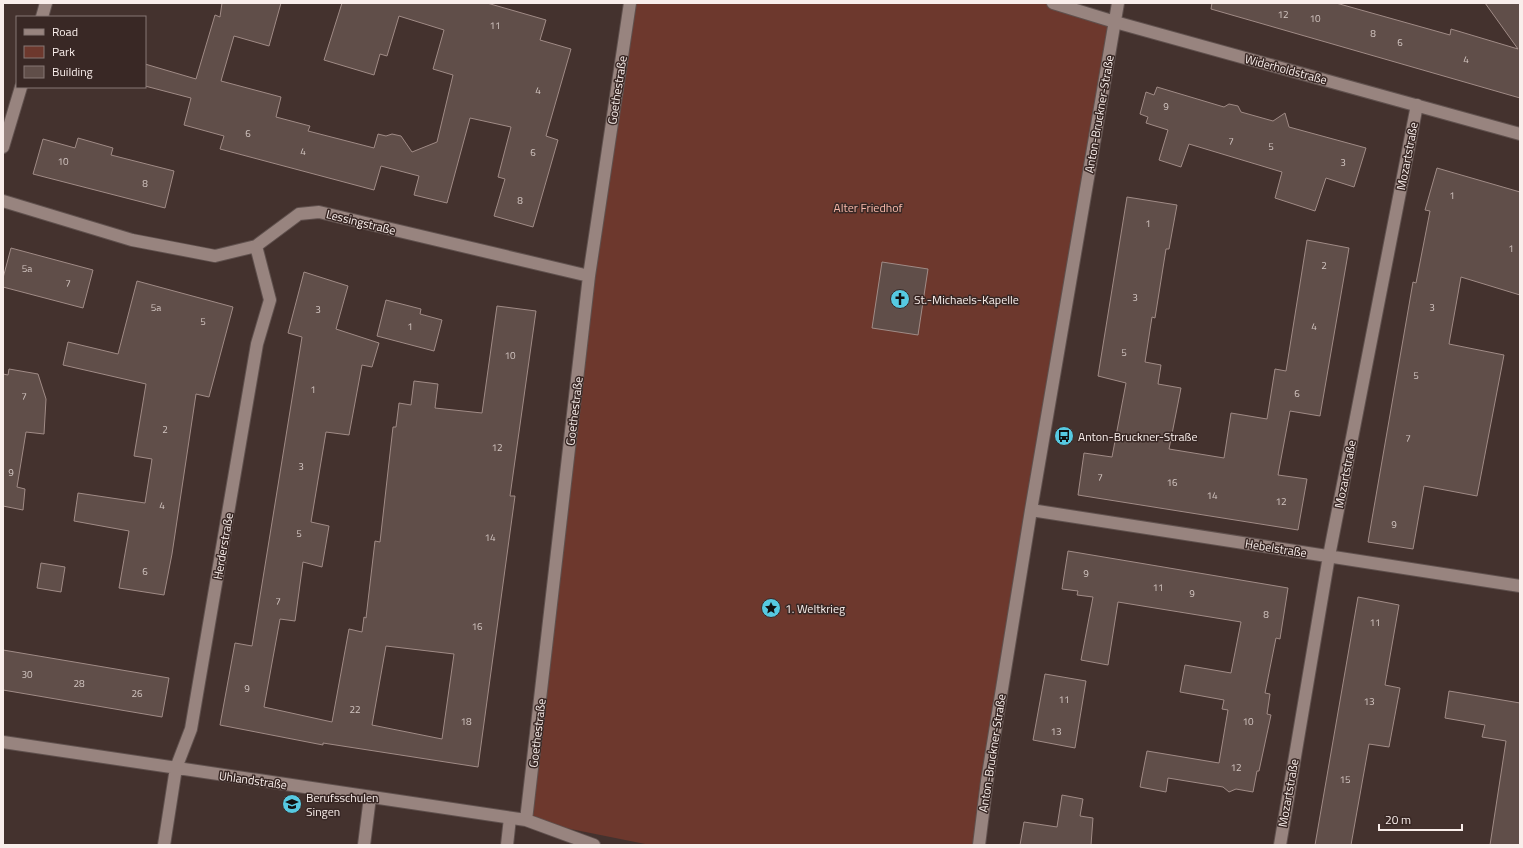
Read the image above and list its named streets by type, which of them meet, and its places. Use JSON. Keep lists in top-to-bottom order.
{
  "streets": {
    "street": [
      "Widerholdstraße",
      "Goethestraße",
      "Anton-Bruckner-Straße",
      "Mozartstraße",
      "Lessingstraße",
      "Herderstraße",
      "Hebelstraße",
      "Uhlandstraße"
    ]
  },
  "crossings": [
    ["Widerholdstraße", "Anton-Bruckner-Straße"],
    ["Widerholdstraße", "Mozartstraße"],
    ["Goethestraße", "Lessingstraße"],
    ["Goethestraße", "Uhlandstraße"],
    ["Anton-Bruckner-Straße", "Hebelstraße"],
    ["Mozartstraße", "Hebelstraße"],
    ["Lessingstraße", "Herderstraße"],
    ["Herderstraße", "Uhlandstraße"]
  ],
  "parks": ["Alter Friedhof"],
  "places": {
    "church": ["St.-Michaels-Kapelle"],
    "bus stop": ["Anton-Bruckner-Straße"],
    "place": ["1. Weltkrieg"],
    "school or university": ["Berufsschulen Singen"]
  },
  "house_numbers": [
    "12",
    "10",
    "11",
    "8",
    "6",
    "4",
    "4",
    "9",
    "6",
    "7",
    "5",
    "4",
    "6",
    "10",
    "3",
    "8",
    "1",
    "8",
    "1",
    "1",
    "2",
    "5a",
    "7",
    "3",
    "5a",
    "3",
    "3",
    "5",
    "1",
    "4",
    "5",
    "10",
    "5",
    "1",
    "6",
    "7",
    "2",
    "7",
    "12",
    "3",
    "9",
    "7",
    "16",
    "14",
    "12",
    "4",
    "9",
    "5",
    "14",
    "6",
    "9",
    "11",
    "9",
    "7",
    "8",
    "11",
    "16",
    "30",
    "28",
    "9",
    "26",
    "11",
    "13",
    "22",
    "18",
    "10",
    "13",
    "12",
    "15"
  ],
  "legend": ["Road", "Park", "Building"],
  "scale_bar": "20 m"
}
